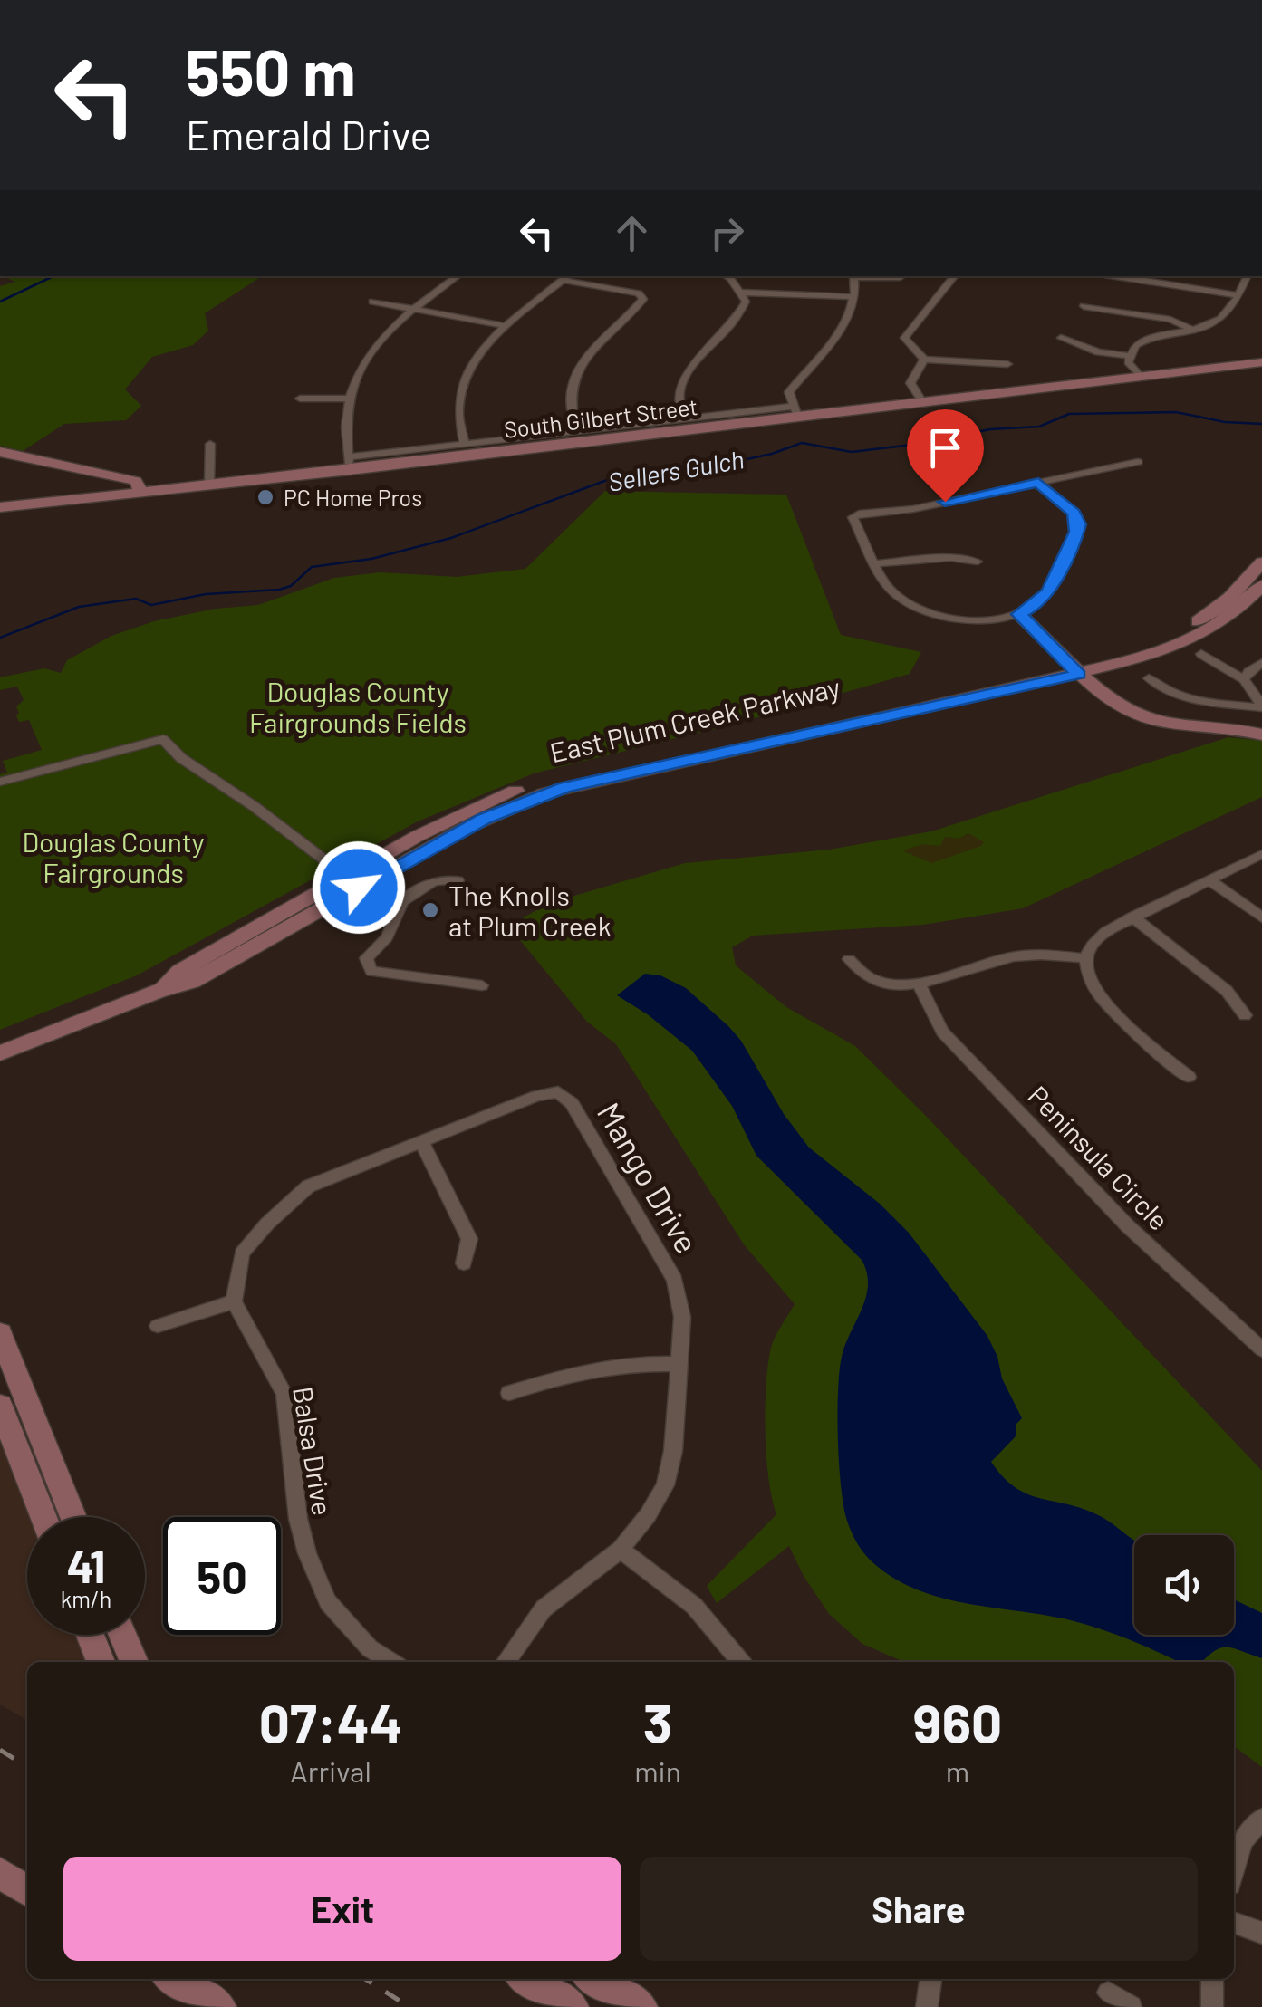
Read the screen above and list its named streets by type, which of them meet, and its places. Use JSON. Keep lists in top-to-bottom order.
{
  "streets": {
    "street": [
      "South Gilbert Street",
      "East Plum Creek Parkway",
      "Peninsula Circle",
      "Mango Drive",
      "Balsa Drive"
    ]
  },
  "water": ["Sellers Gulch"],
  "parks": ["Douglas County Fairgrounds Fields", "Douglas County Fairgrounds"],
  "places": ["PC Home Pros", "The Knolls at Plum Creek"],
  "page": {
    "turn": ["550 m", "Emerald Drive"],
    "speed": "41 km/h",
    "limit": "50",
    "eta": [
      "07:44",
      "Arrival",
      "3",
      "min",
      "960",
      "m"
    ],
    "buttons": ["Exit", "Share"]
  }
}
